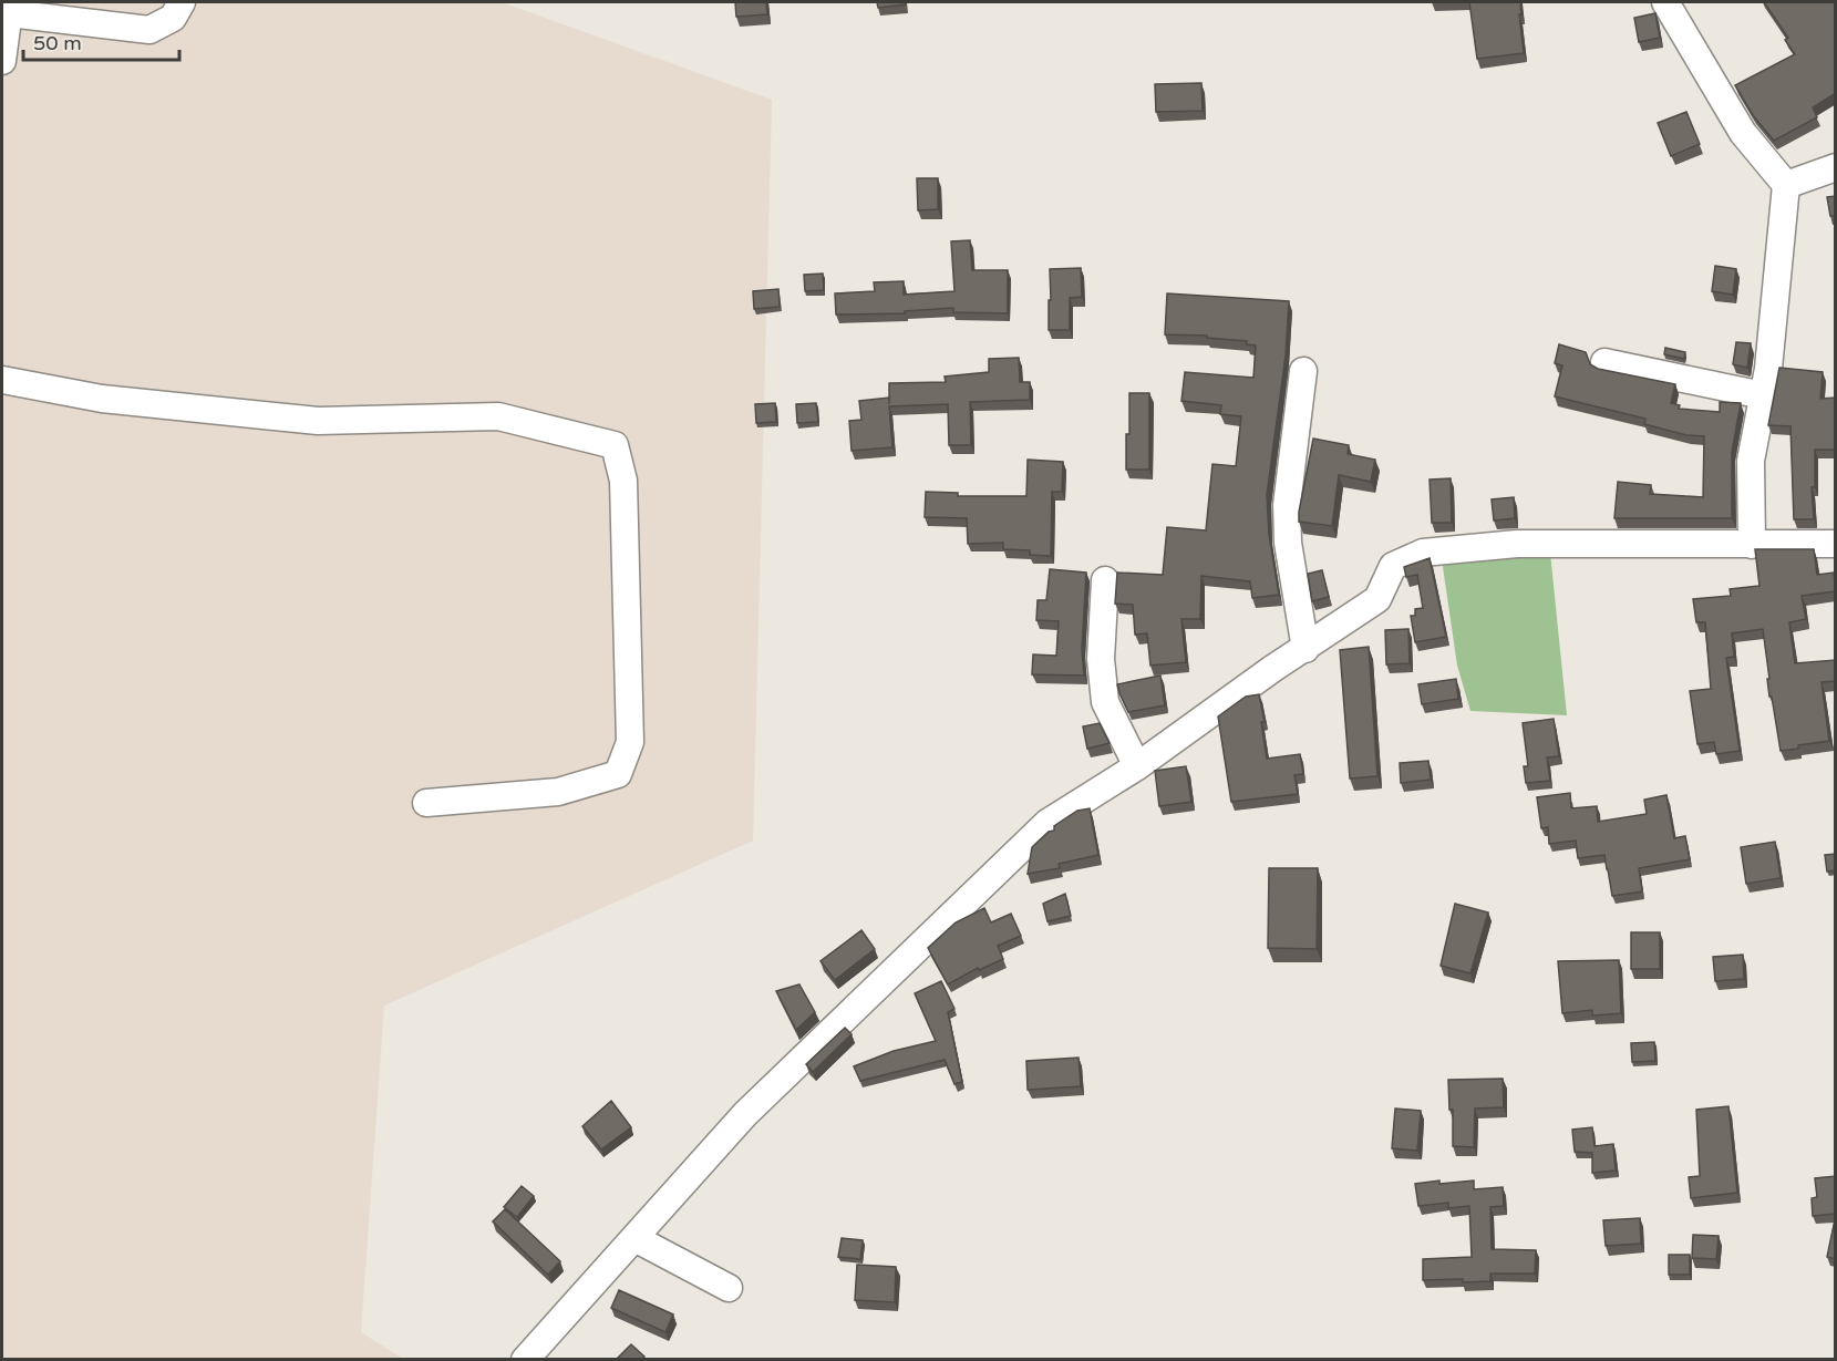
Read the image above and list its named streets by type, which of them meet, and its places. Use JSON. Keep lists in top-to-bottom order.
{
  "scale_bar": "50 m"
}
